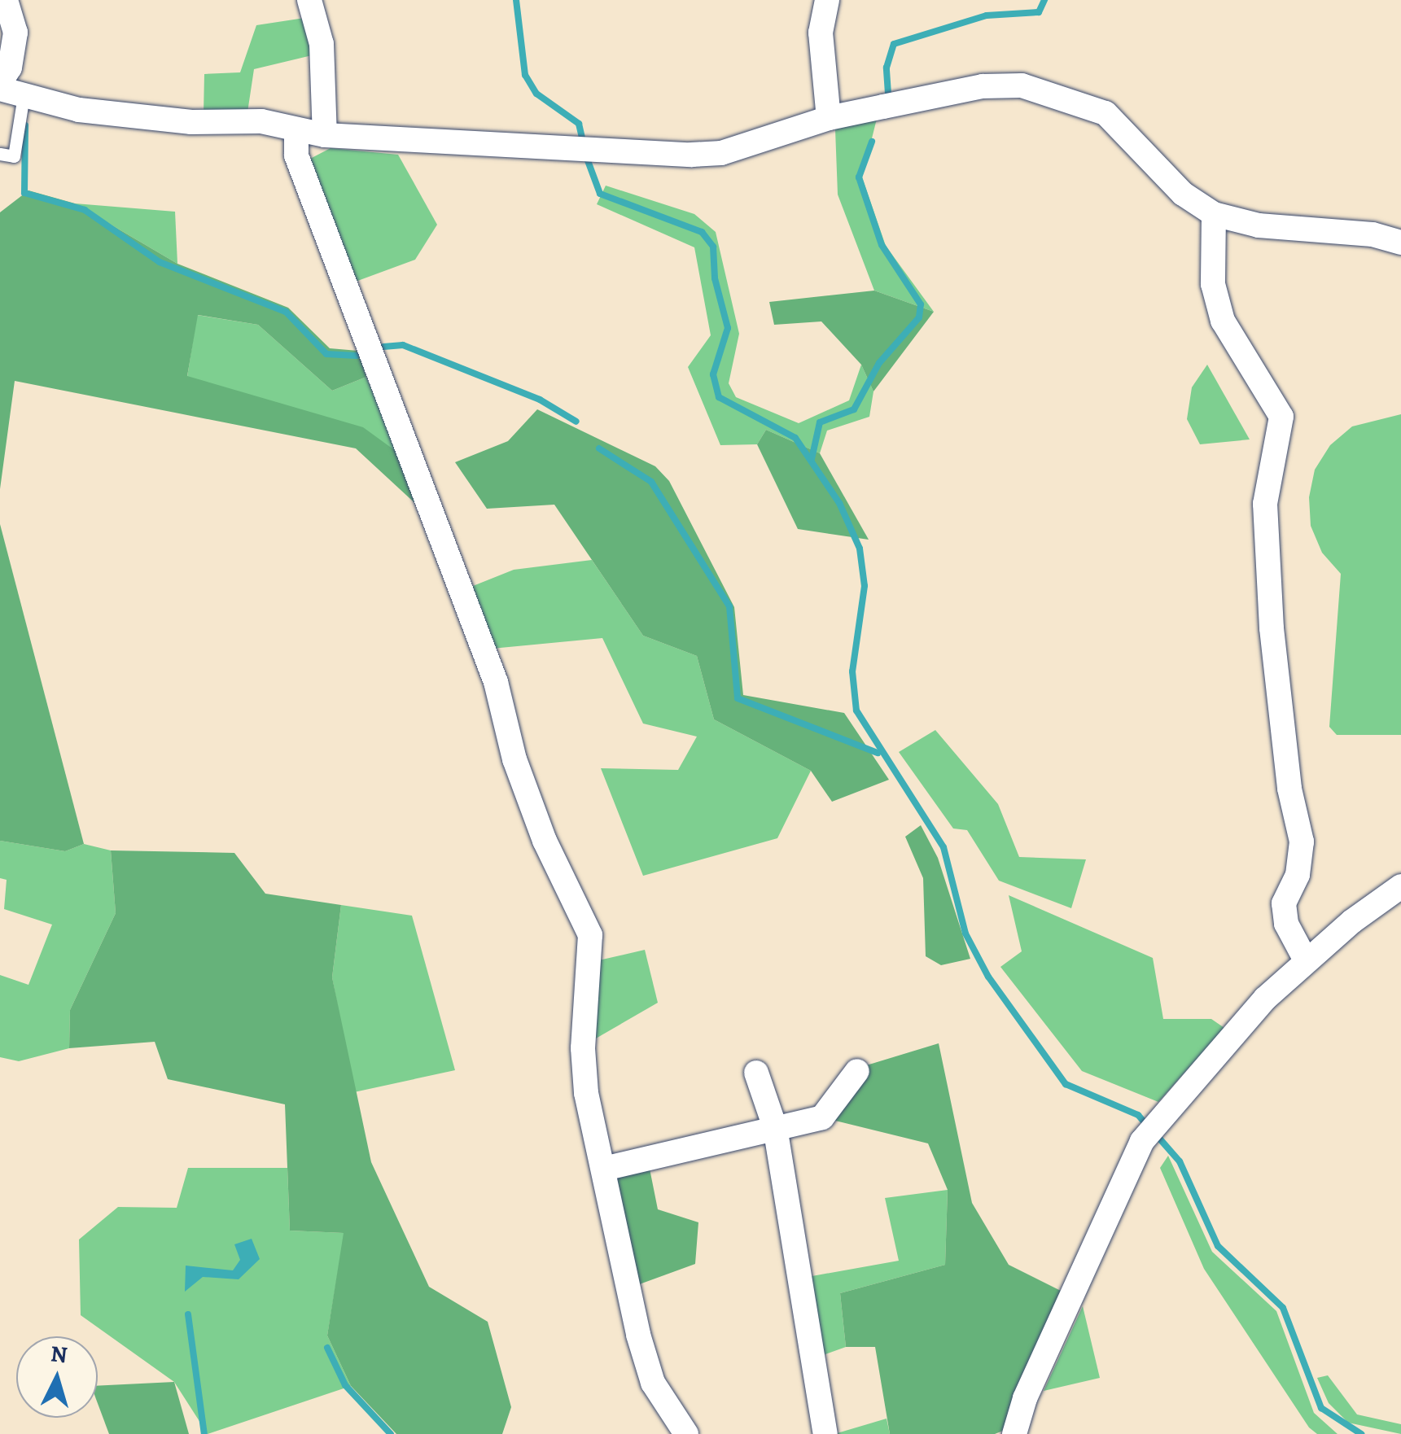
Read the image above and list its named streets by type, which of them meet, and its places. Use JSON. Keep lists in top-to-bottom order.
{
  "north": "top"
}
